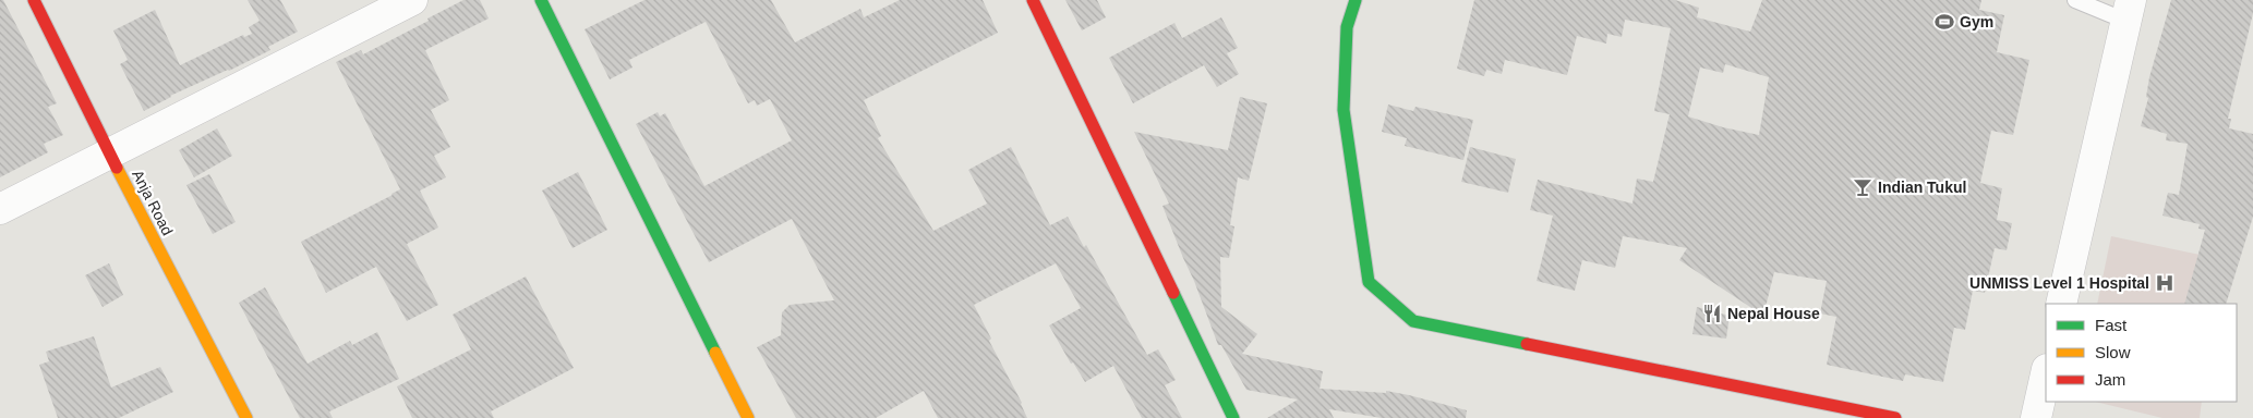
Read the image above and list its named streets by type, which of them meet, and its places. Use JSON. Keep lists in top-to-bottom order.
{
  "streets": {
    "street": ["Anja Road"]
  },
  "places": {
    "sports": ["Gym"],
    "bar": ["Indian Tukul"],
    "hospital": ["UNMISS Level 1 Hospital"],
    "restaurant": ["Nepal House"]
  },
  "legend": ["Fast", "Slow", "Jam"]
}
